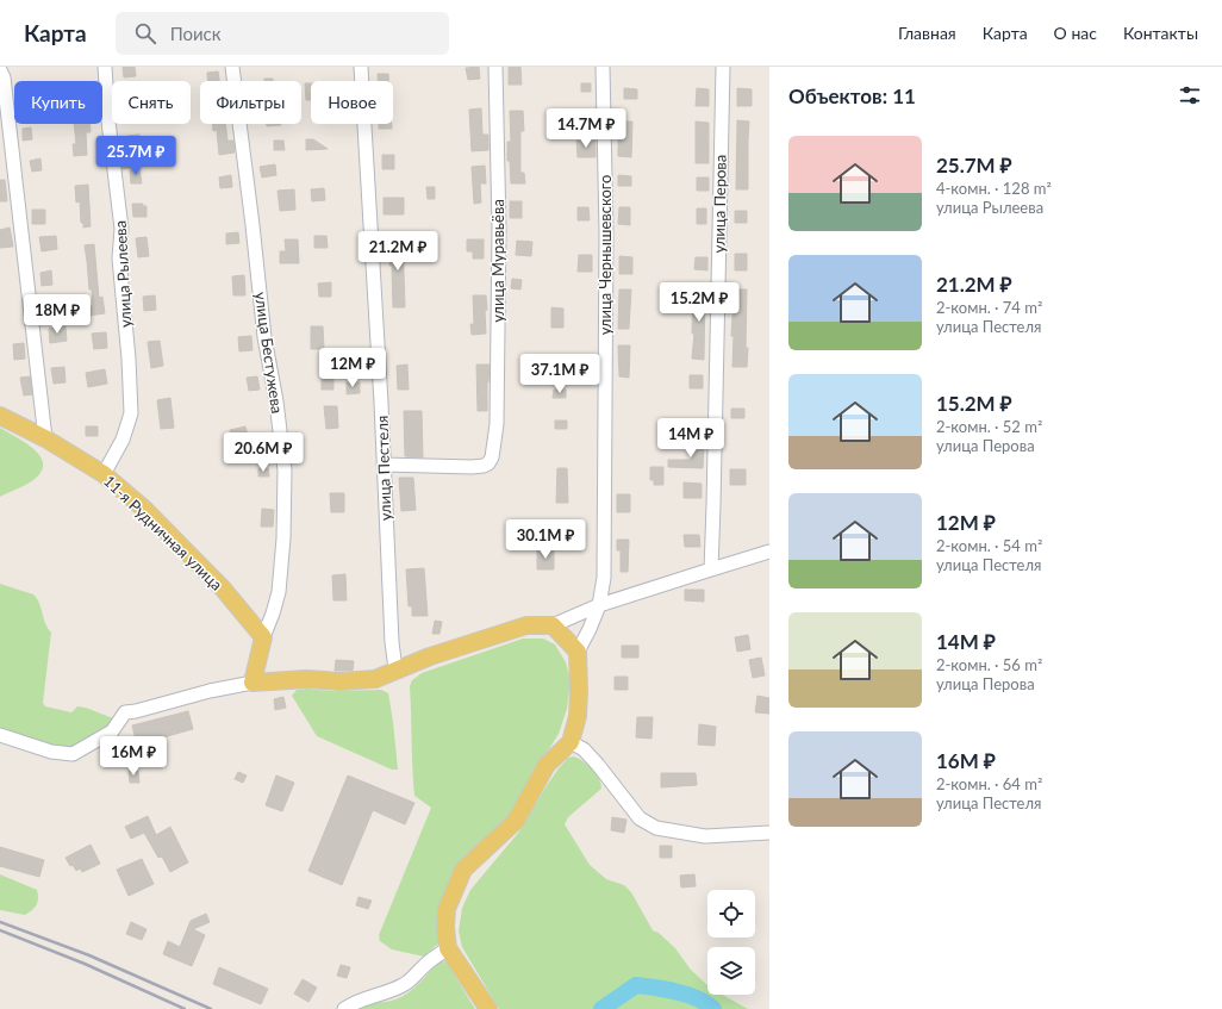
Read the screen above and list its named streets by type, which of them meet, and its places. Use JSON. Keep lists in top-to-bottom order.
{
  "streets": {
    "main road": ["улица Чернышевского", "11-я Рудничная улица"],
    "street": [
      "улица Перова",
      "улица Муравьёва",
      "улица Рылеева",
      "улица Бестужева",
      "улица Пестеля"
    ]
  },
  "crossings": [
    ["улица Муравьёва", "улица Пестеля"],
    ["улица Рылеева", "11-я Рудничная улица"],
    ["улица Бестужева", "11-я Рудничная улица"]
  ],
  "page": {
    "header": "Карта",
    "search": "Поиск",
    "nav": [
      "Главная",
      "Карта",
      "О нас",
      "Контакты"
    ],
    "heading": "Объектов: 11",
    "chip": [
      "Купить",
      "Снять",
      "Фильтры",
      "Новое"
    ],
    "price": [
      "14.7M ₽",
      "25.7M ₽",
      "21.2M ₽",
      "15.2M ₽",
      "18M ₽",
      "12M ₽",
      "37.1M ₽",
      "14M ₽",
      "20.6M ₽",
      "30.1M ₽",
      "16M ₽"
    ],
    "list": [
      {
        "name": "25.7M ₽",
        "note": "4-комн. · 128 m² · улица Рылеева"
      },
      {
        "name": "21.2M ₽",
        "note": "2-комн. · 74 m² · улица Пестеля"
      },
      {
        "name": "15.2M ₽",
        "note": "2-комн. · 52 m² · улица Перова"
      },
      {
        "name": "12M ₽",
        "note": "2-комн. · 54 m² · улица Пестеля"
      },
      {
        "name": "14M ₽",
        "note": "2-комн. · 56 m² · улица Перова"
      },
      {
        "name": "16M ₽",
        "note": "2-комн. · 64 m² · улица Пестеля"
      }
    ]
  }
}
